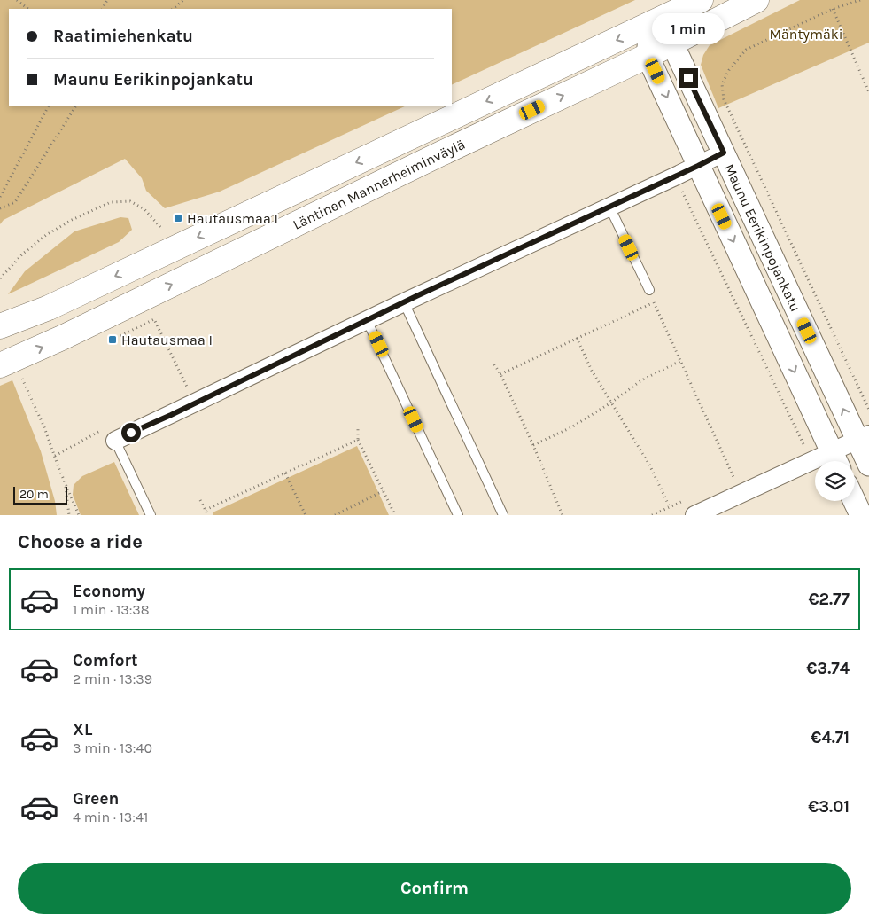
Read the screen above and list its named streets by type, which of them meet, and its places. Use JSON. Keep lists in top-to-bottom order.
{
  "streets": {
    "main road": ["Läntinen Mannerheiminväylä"],
    "street": ["Maunu Eerikinpojankatu"]
  },
  "crossings": [
    ["Läntinen Mannerheiminväylä", "Maunu Eerikinpojankatu"]
  ],
  "parks": ["Mäntymäki"],
  "places": {
    "transit": ["Hautausmaa L", "Hautausmaa I"]
  },
  "scale_bar": "20 m",
  "page": {
    "banner": ["Raatimiehenkatu", "Maunu Eerikinpojankatu"],
    "bubble": "1 min",
    "scale": "20 m",
    "heading": "Choose a ride",
    "list": [
      {
        "name": "Economy",
        "note": "1 min · 13:38",
        "value": "€2.77"
      },
      {
        "name": "Comfort",
        "note": "2 min · 13:39",
        "value": "€3.74"
      },
      {
        "name": "XL",
        "note": "3 min · 13:40",
        "value": "€4.71"
      },
      {
        "name": "Green",
        "note": "4 min · 13:41",
        "value": "€3.01"
      }
    ],
    "buttons": "Confirm"
  }
}
